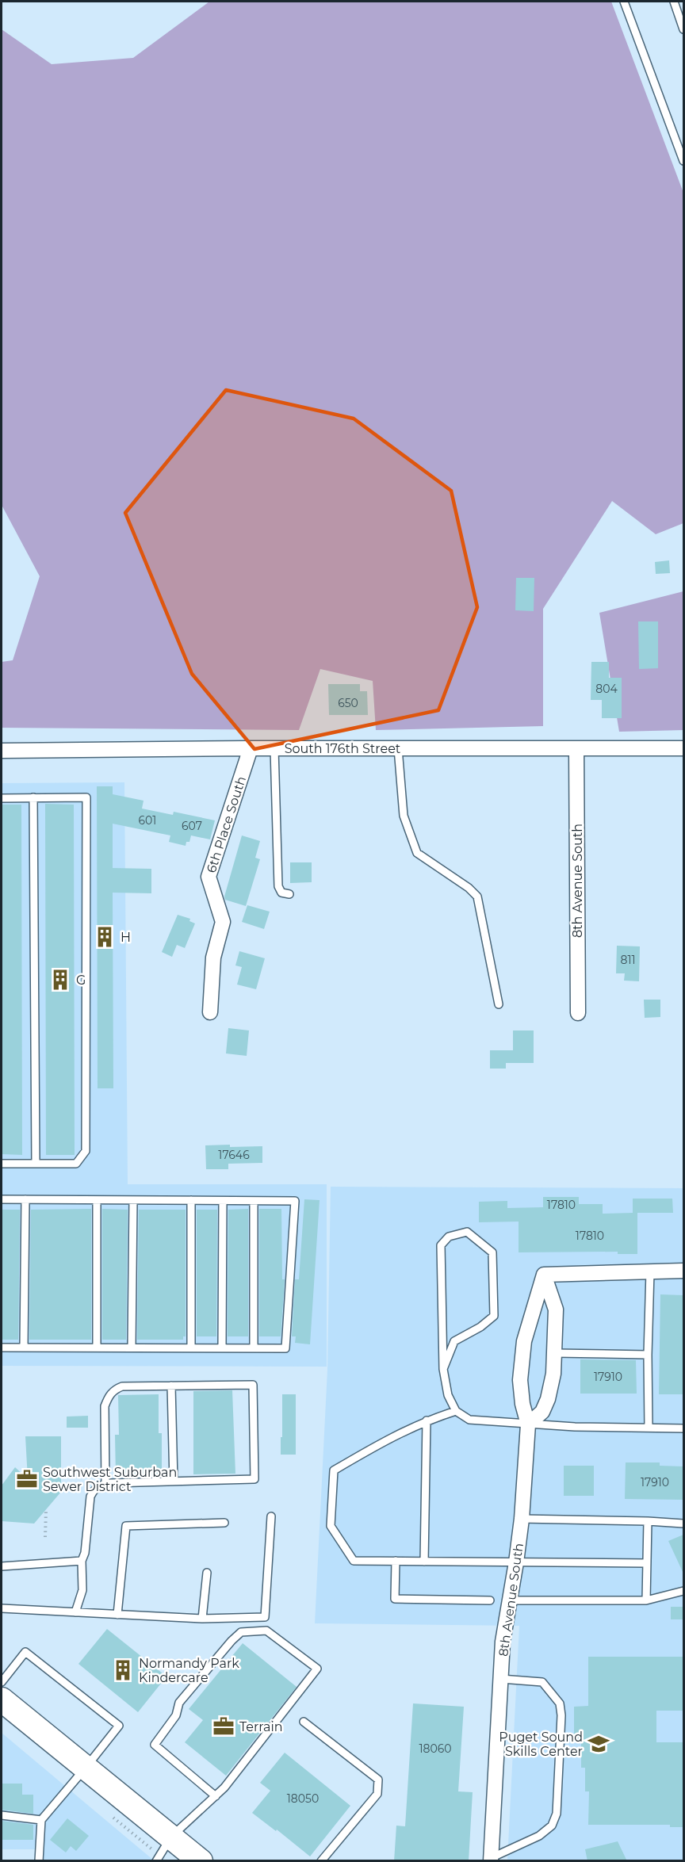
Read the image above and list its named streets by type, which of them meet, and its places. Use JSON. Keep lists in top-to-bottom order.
{
  "streets": {
    "street": ["South 176th Street", "6th Place South", "8th Avenue South"]
  },
  "crossings": [
    ["South 176th Street", "6th Place South"],
    ["South 176th Street", "8th Avenue South"]
  ],
  "places": {
    "building": ["H", "G", "Normandy Park Kindercare"],
    "office": ["Southwest Suburban Sewer District", "Terrain"],
    "school or university": ["Puget Sound Skills Center"]
  },
  "house_numbers": [
    "804",
    "650",
    "601",
    "607",
    "811",
    "17646",
    "17810",
    "17810",
    "17910",
    "17910",
    "18060",
    "18050"
  ]
}
